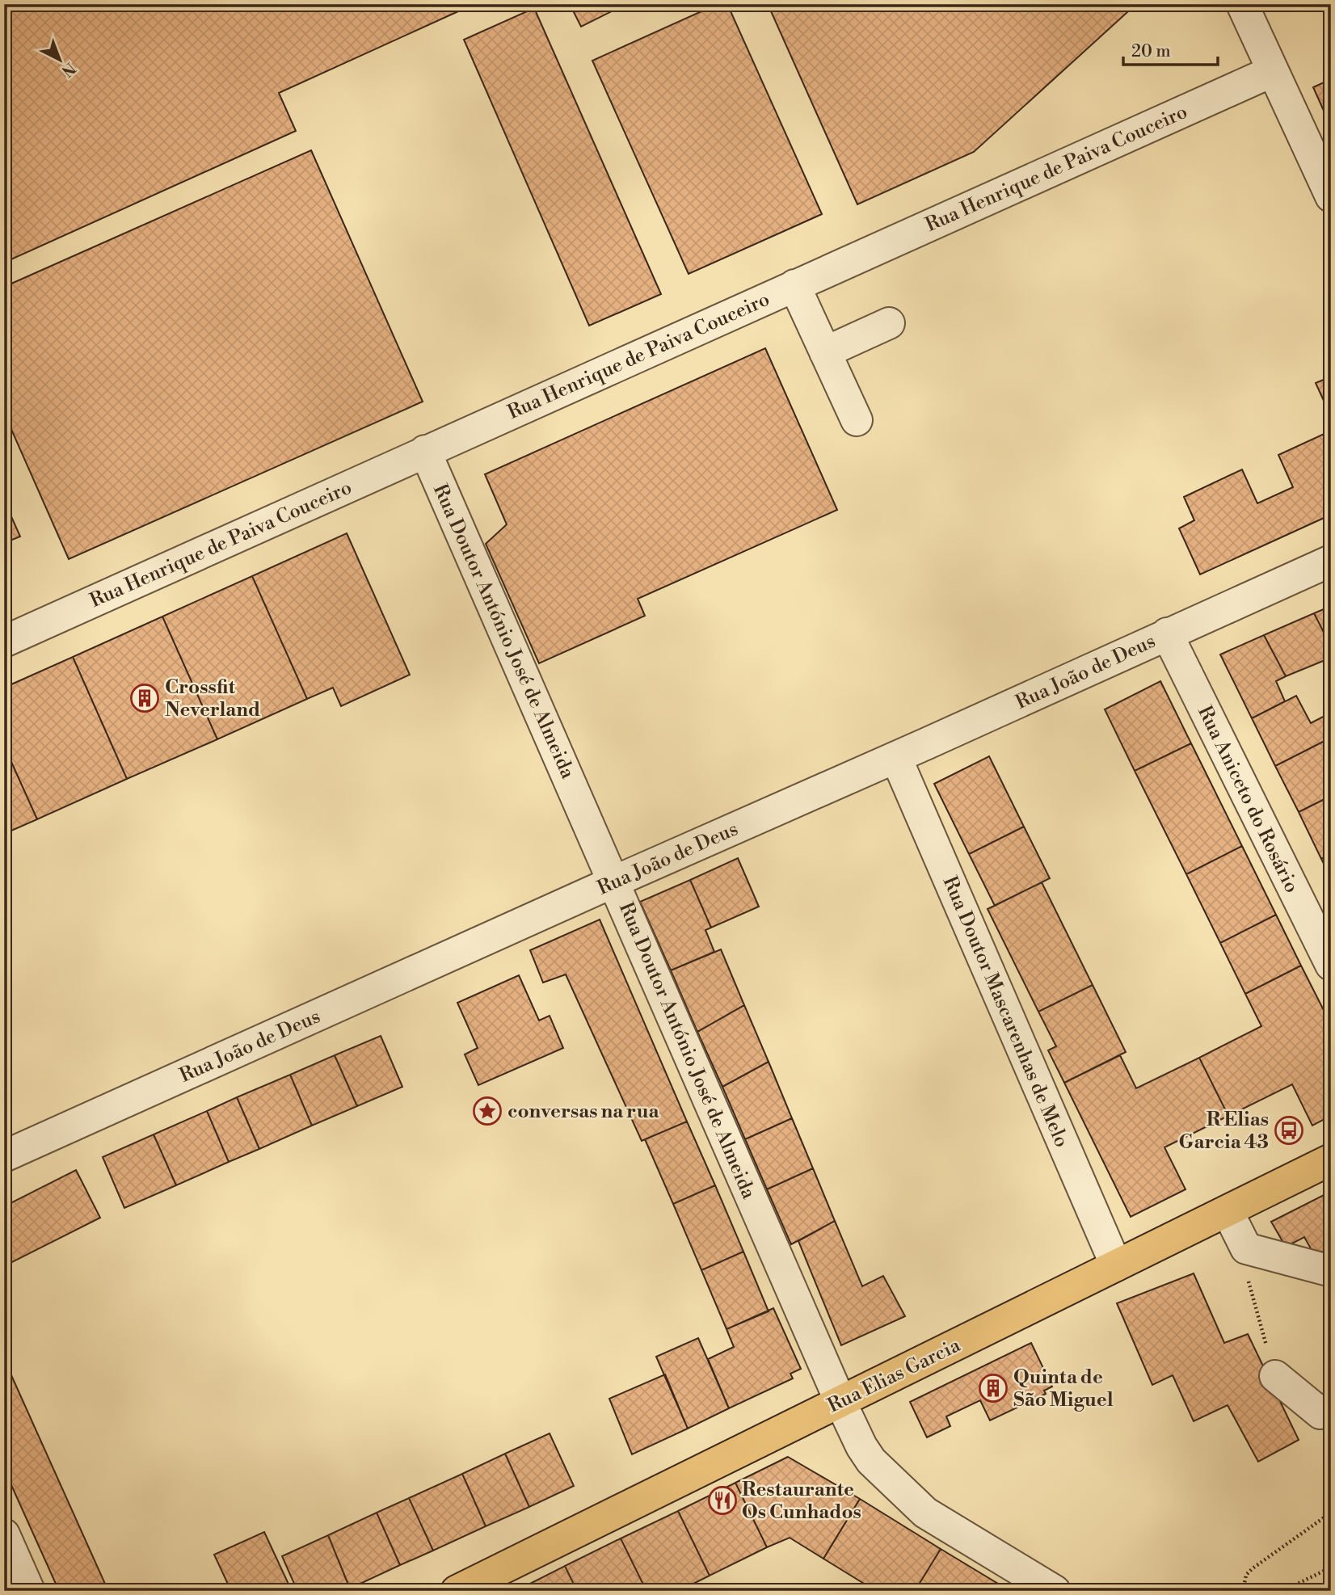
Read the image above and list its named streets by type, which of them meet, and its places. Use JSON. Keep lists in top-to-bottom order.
{
  "streets": {
    "main road": ["Rua Elias Garcia"],
    "street": [
      "Rua Henrique de Paiva Couceiro",
      "Rua Doutor António José de Almeida",
      "Rua João de Deus",
      "Rua Aniceto do Rosário",
      "Rua Doutor Mascarenhas de Melo"
    ]
  },
  "crossings": [
    ["Rua Henrique de Paiva Couceiro", "Rua Doutor António José de Almeida"],
    ["Rua Doutor António José de Almeida", "Rua João de Deus"],
    ["Rua Doutor António José de Almeida", "Rua Elias Garcia"],
    ["Rua João de Deus", "Rua Aniceto do Rosário"],
    ["Rua João de Deus", "Rua Doutor Mascarenhas de Melo"],
    ["Rua Doutor Mascarenhas de Melo", "Rua Elias Garcia"]
  ],
  "places": {
    "building": ["Crossfit Neverland", "Quinta de São Miguel"],
    "place": ["conversas na rua"],
    "bus stop": ["R Elias Garcia 43"],
    "restaurant": ["Restaurante Os Cunhados"]
  },
  "scale_bar": "20 m",
  "north": "bottom right"
}
